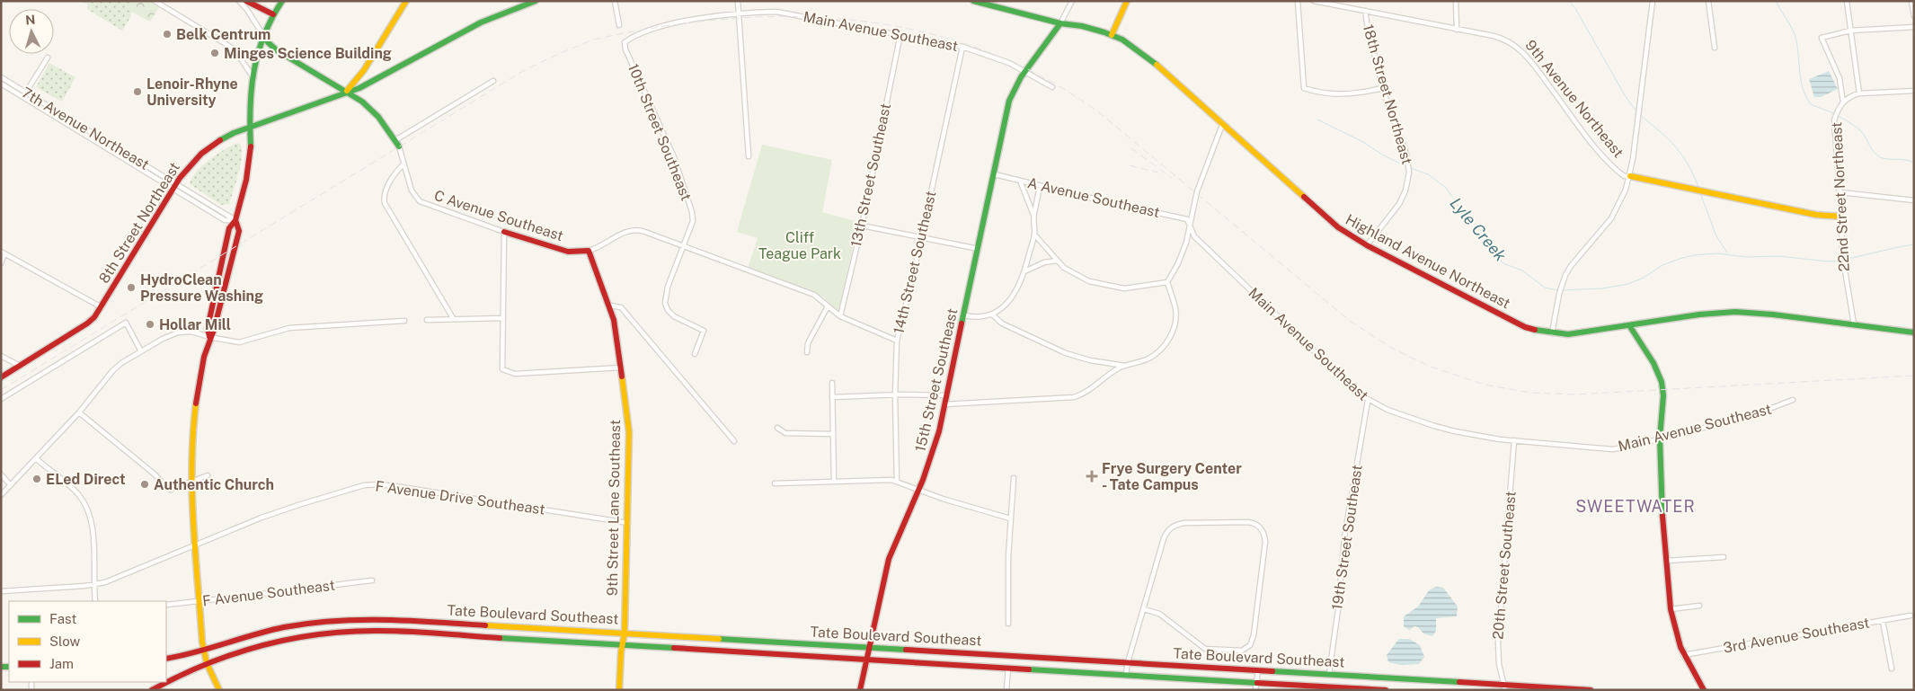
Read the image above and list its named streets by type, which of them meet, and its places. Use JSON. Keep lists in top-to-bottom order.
{
  "streets": {
    "main road": [
      "9th Avenue Northeast",
      "C Avenue Southeast",
      "8th Street Northeast",
      "Highland Avenue Northeast",
      "15th Street Southeast",
      "9th Street Lane Southeast",
      "Tate Boulevard Southeast"
    ],
    "street": [
      "Main Avenue Southeast",
      "18th Street Northeast",
      "7th Avenue Northeast",
      "10th Street Southeast",
      "13th Street Southeast",
      "22nd Street Northeast",
      "A Avenue Southeast",
      "14th Street Southeast",
      "F Avenue Drive Southeast",
      "19th Street Southeast",
      "20th Street Southeast",
      "F Avenue Southeast",
      "3rd Avenue Southeast"
    ]
  },
  "crossings": [
    ["Main Avenue Southeast", "10th Street Southeast"],
    ["Main Avenue Southeast", "13th Street Southeast"],
    ["Main Avenue Southeast", "A Avenue Southeast"],
    ["Main Avenue Southeast", "14th Street Southeast"],
    ["Main Avenue Southeast", "15th Street Southeast"],
    ["Main Avenue Southeast", "19th Street Southeast"],
    ["Main Avenue Southeast", "20th Street Southeast"],
    ["18th Street Northeast", "9th Avenue Northeast"],
    ["18th Street Northeast", "Highland Avenue Northeast"],
    ["9th Avenue Northeast", "22nd Street Northeast"],
    ["7th Avenue Northeast", "8th Street Northeast"],
    ["10th Street Southeast", "C Avenue Southeast"],
    ["13th Street Southeast", "C Avenue Southeast"],
    ["22nd Street Northeast", "Highland Avenue Northeast"],
    ["A Avenue Southeast", "15th Street Southeast"],
    ["C Avenue Southeast", "14th Street Southeast"],
    ["C Avenue Southeast", "9th Street Lane Southeast"],
    ["Highland Avenue Northeast", "15th Street Southeast"],
    ["15th Street Southeast", "Tate Boulevard Southeast"],
    ["F Avenue Drive Southeast", "9th Street Lane Southeast"],
    ["9th Street Lane Southeast", "Tate Boulevard Southeast"],
    ["19th Street Southeast", "Tate Boulevard Southeast"],
    ["20th Street Southeast", "Tate Boulevard Southeast"]
  ],
  "districts": ["SWEETWATER"],
  "water": ["Lyle Creek"],
  "parks": ["Cliff Teague Park"],
  "places": {
    "other": [
      "Belk Centrum",
      "Minges Science Building",
      "Lenoir-Rhyne University",
      "HydroClean Pressure Washing",
      "Hollar Mill",
      "ELed Direct",
      "Authentic Church"
    ],
    "health": ["Frye Surgery Center - Tate Campus"]
  },
  "legend": ["Fast", "Slow", "Jam"],
  "north": "top"
}
